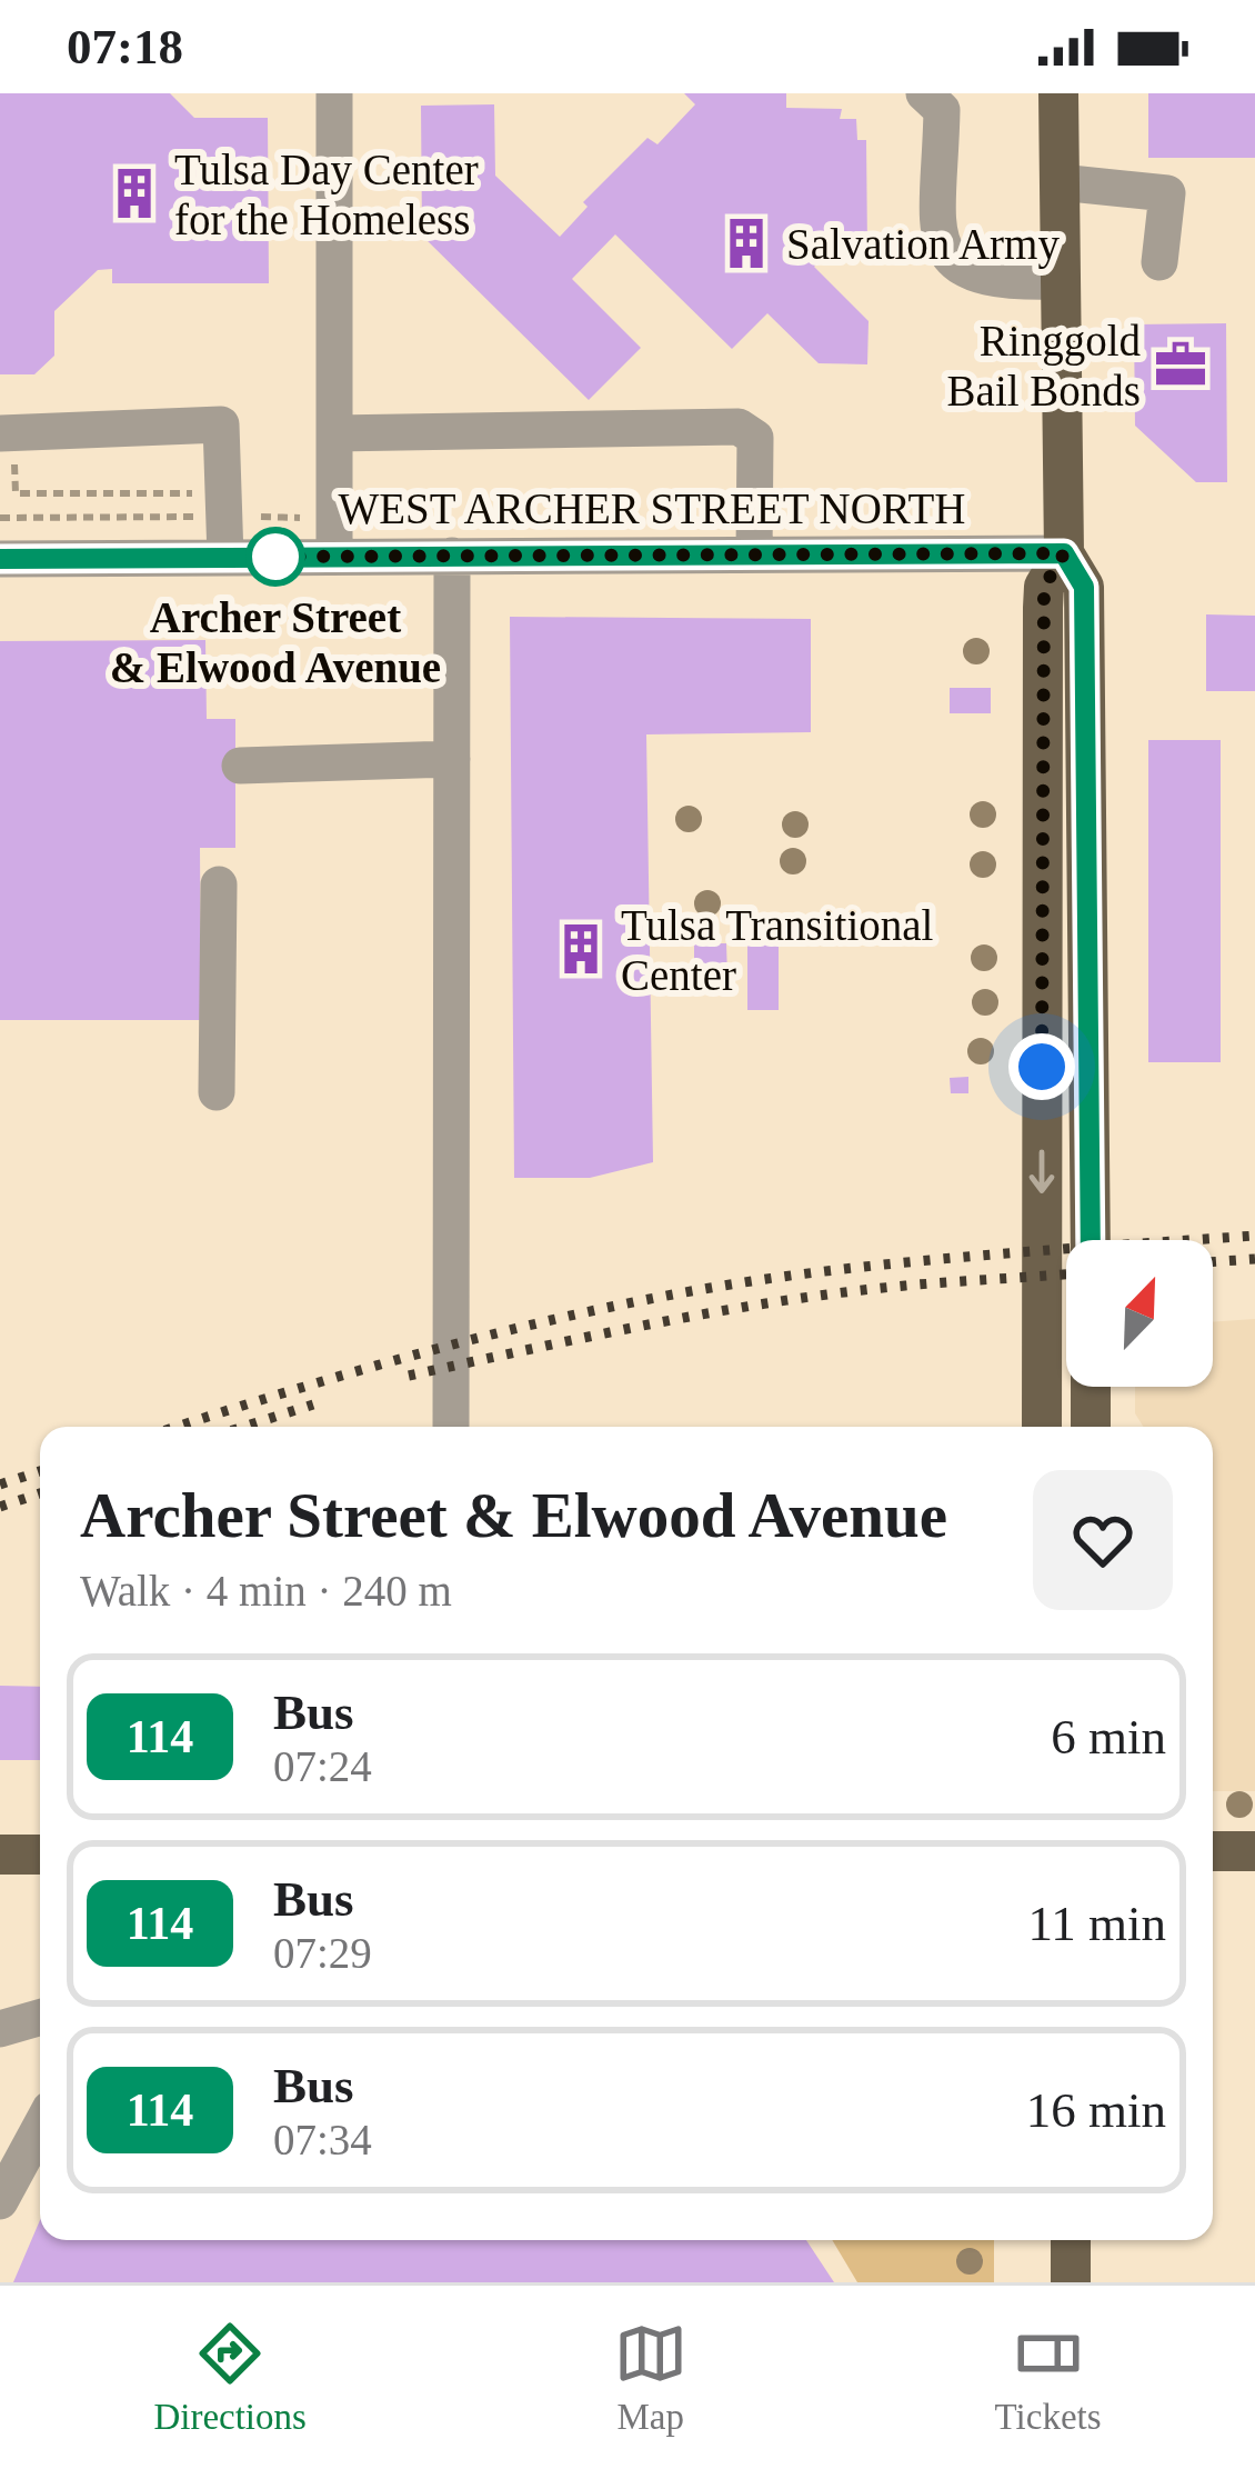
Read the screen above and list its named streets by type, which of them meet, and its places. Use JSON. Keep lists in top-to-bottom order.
{
  "streets": {
    "street": ["WEST ARCHER STREET NORTH"]
  },
  "places": {
    "building": ["Tulsa Day Center for the Homeless", "Salvation Army", "Tulsa Transitional Center"],
    "office": ["Ringgold Bail Bonds"],
    "other": ["Archer Street & Elwood Avenue"]
  },
  "lines": ["bus line 114"],
  "north": "top right",
  "page": {
    "status": "07:18",
    "heading": ["Archer Street & Elwood Avenue", "Walk · 4 min · 240 m"],
    "list": [
      {
        "mark": "114",
        "name": "Bus",
        "note": "07:24",
        "value": "6 min"
      },
      {
        "mark": "114",
        "name": "Bus",
        "note": "07:29",
        "value": "11 min"
      },
      {
        "mark": "114",
        "name": "Bus",
        "note": "07:34",
        "value": "16 min"
      }
    ],
    "tabs": ["Directions", "Map", "Tickets"]
  }
}
